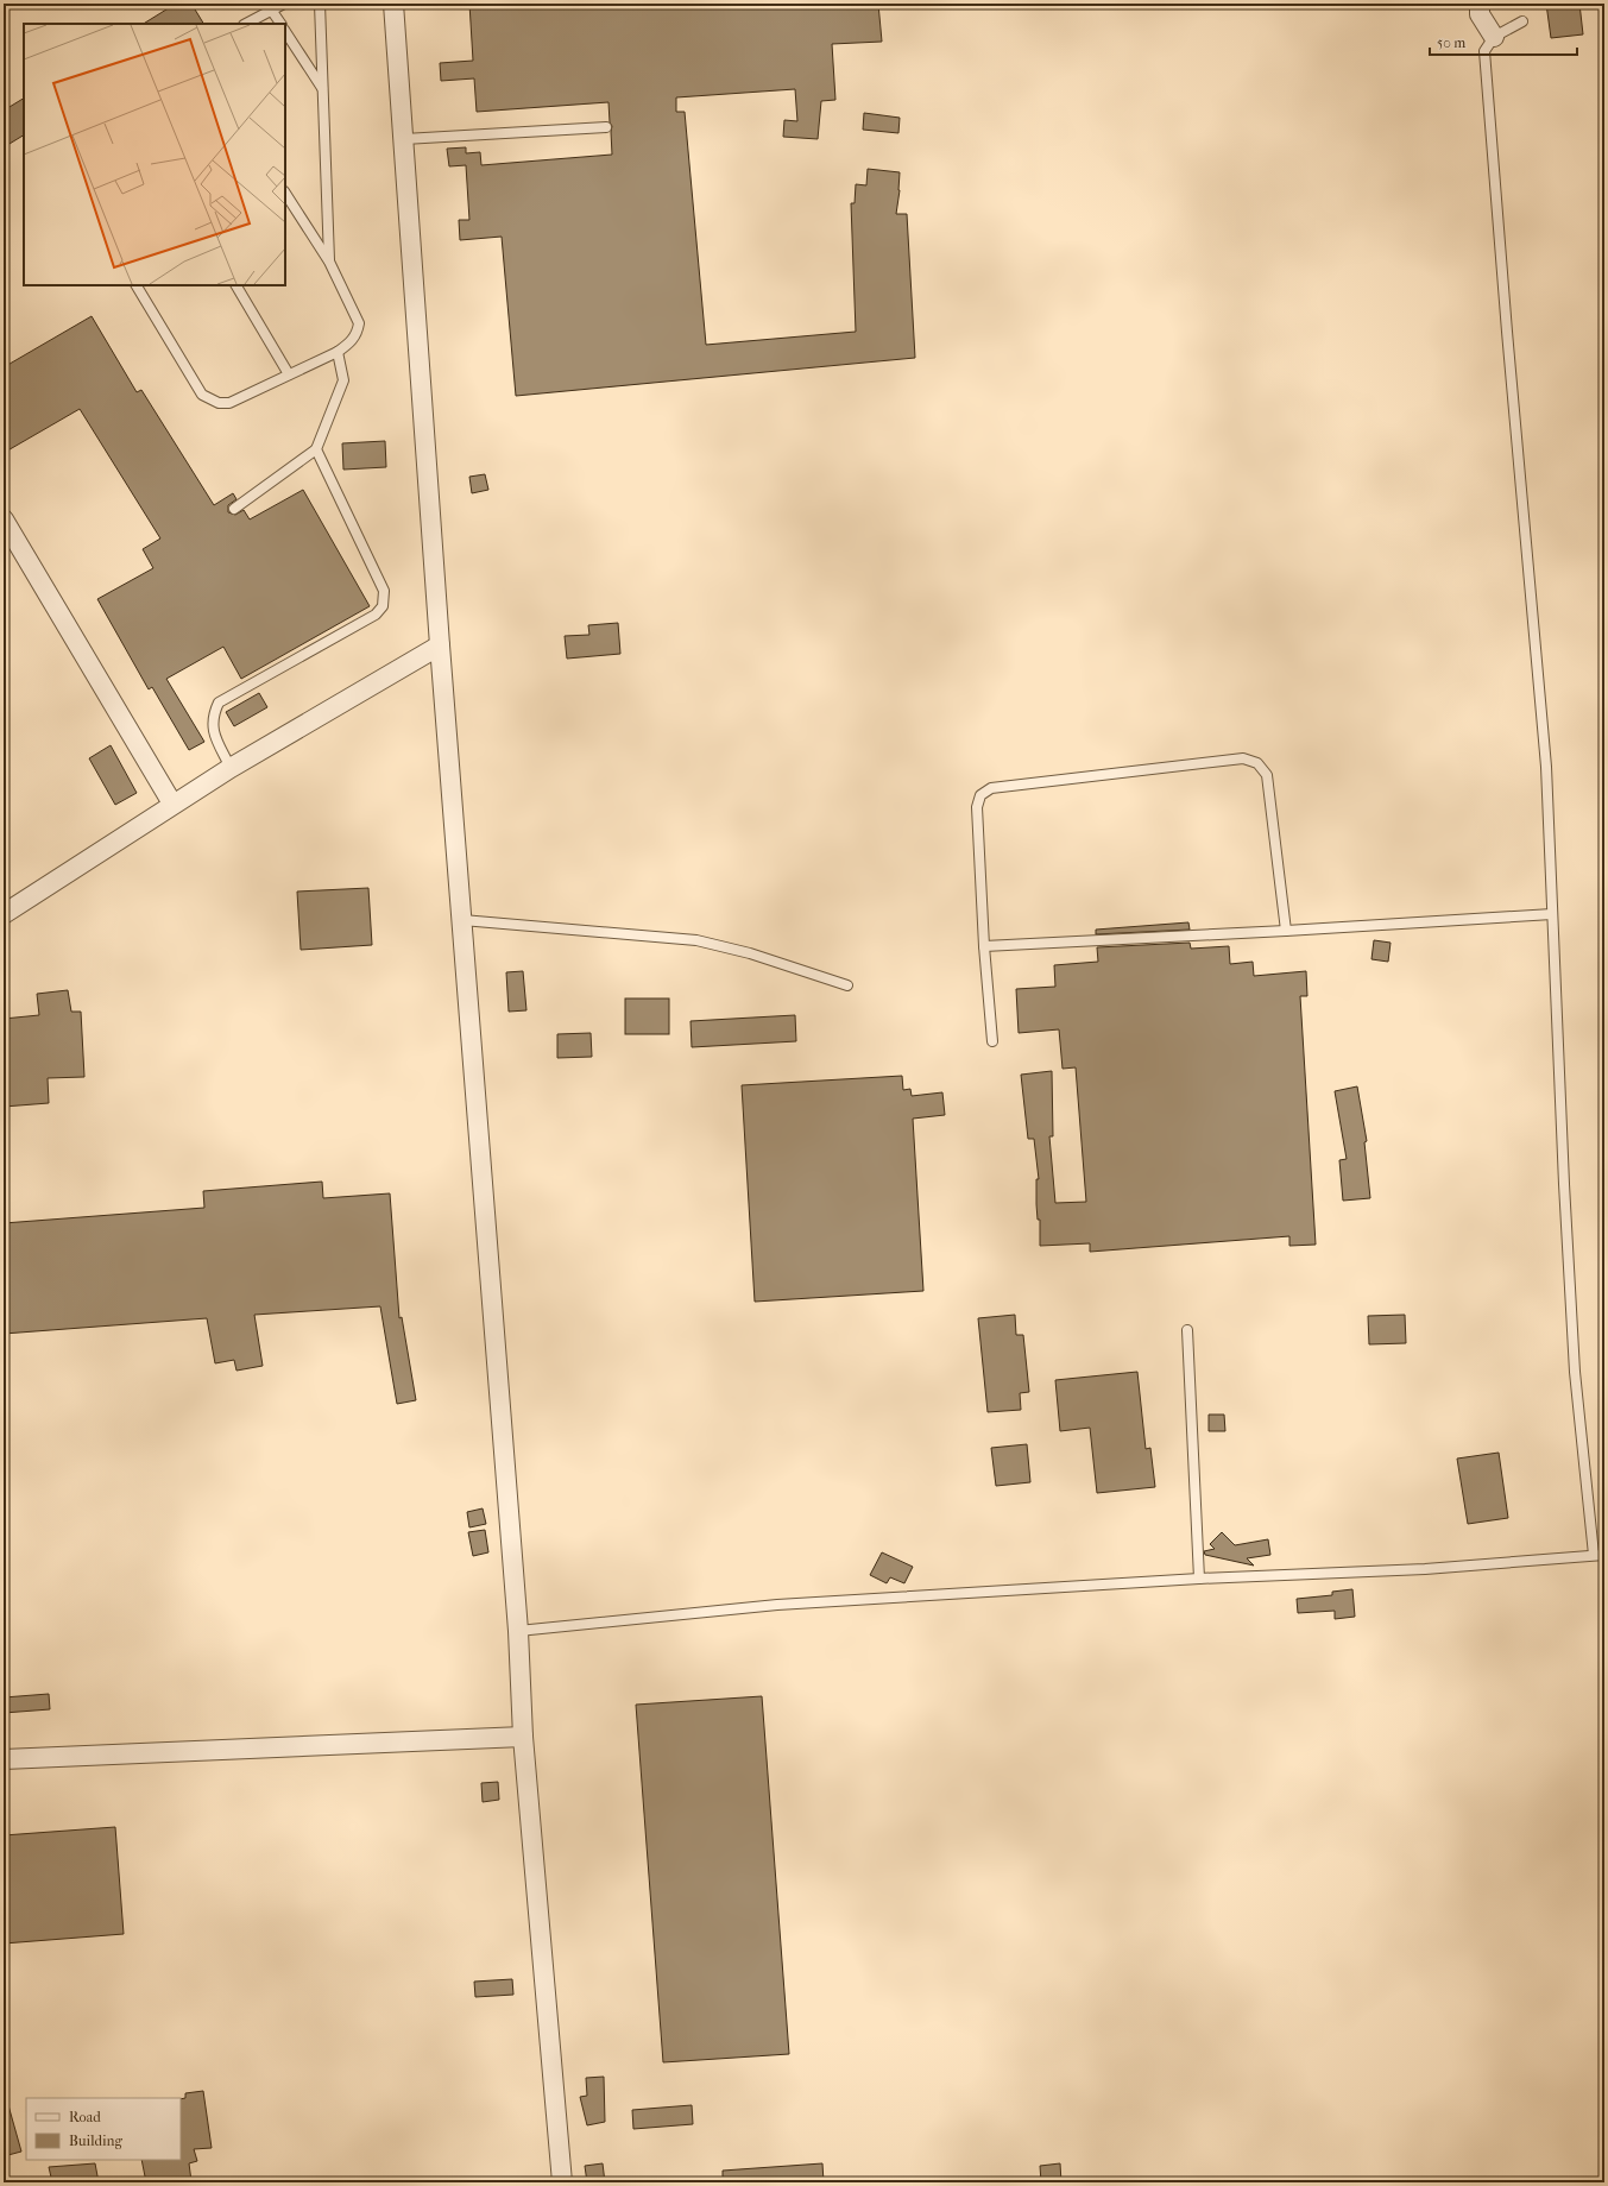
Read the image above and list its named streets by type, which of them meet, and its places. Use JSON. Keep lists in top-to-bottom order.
{
  "legend": ["Road", "Building"],
  "scale_bar": "50 m"
}
